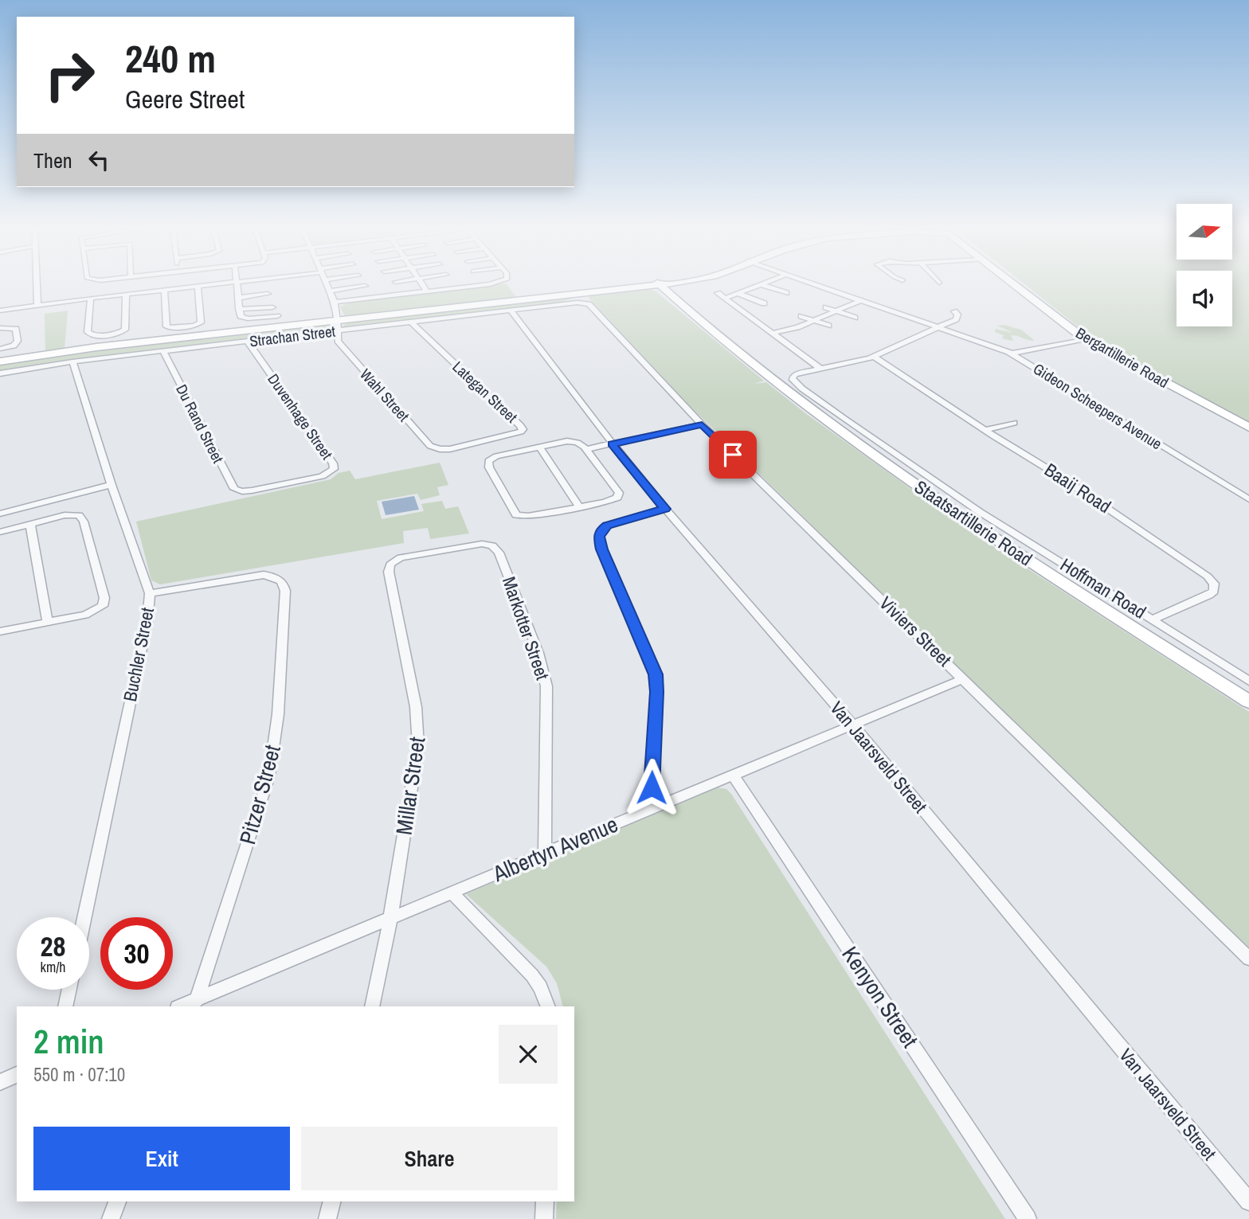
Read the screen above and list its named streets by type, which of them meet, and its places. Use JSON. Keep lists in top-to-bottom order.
{
  "streets": {
    "street": [
      "Strachan Street",
      "Bergartillerie Road",
      "Lategan Street",
      "Wahl Street",
      "Gideon Scheepers Avenue",
      "Duvenhage Street",
      "Du Rand Street",
      "Baaij Road",
      "Staatsartillerie Road",
      "Hoffman Road",
      "Markotter Street",
      "Viviers Street",
      "Buchler Street",
      "Van Jaarsveld Street",
      "Millar Street",
      "Pitzer Street",
      "Albertyn Avenue",
      "Kenyon Street"
    ]
  },
  "crossings": [
    ["Strachan Street", "Lategan Street"],
    ["Strachan Street", "Wahl Street"],
    ["Strachan Street", "Duvenhage Street"],
    ["Strachan Street", "Du Rand Street"],
    ["Strachan Street", "Viviers Street"],
    ["Strachan Street", "Buchler Street"],
    ["Strachan Street", "Van Jaarsveld Street"],
    ["Lategan Street", "Wahl Street"],
    ["Duvenhage Street", "Du Rand Street"],
    ["Baaij Road", "Hoffman Road"],
    ["Markotter Street", "Millar Street"],
    ["Markotter Street", "Albertyn Avenue"],
    ["Viviers Street", "Albertyn Avenue"],
    ["Buchler Street", "Pitzer Street"],
    ["Van Jaarsveld Street", "Albertyn Avenue"],
    ["Millar Street", "Albertyn Avenue"],
    ["Pitzer Street", "Albertyn Avenue"],
    ["Albertyn Avenue", "Kenyon Street"]
  ],
  "north": "right",
  "page": {
    "turn": ["240 m", "Geere Street"],
    "then": "Then",
    "speed": "28 km/h",
    "limit": "30",
    "heading": ["2 min", "550 m · 07:10"],
    "buttons": ["Exit", "Share"]
  }
}
